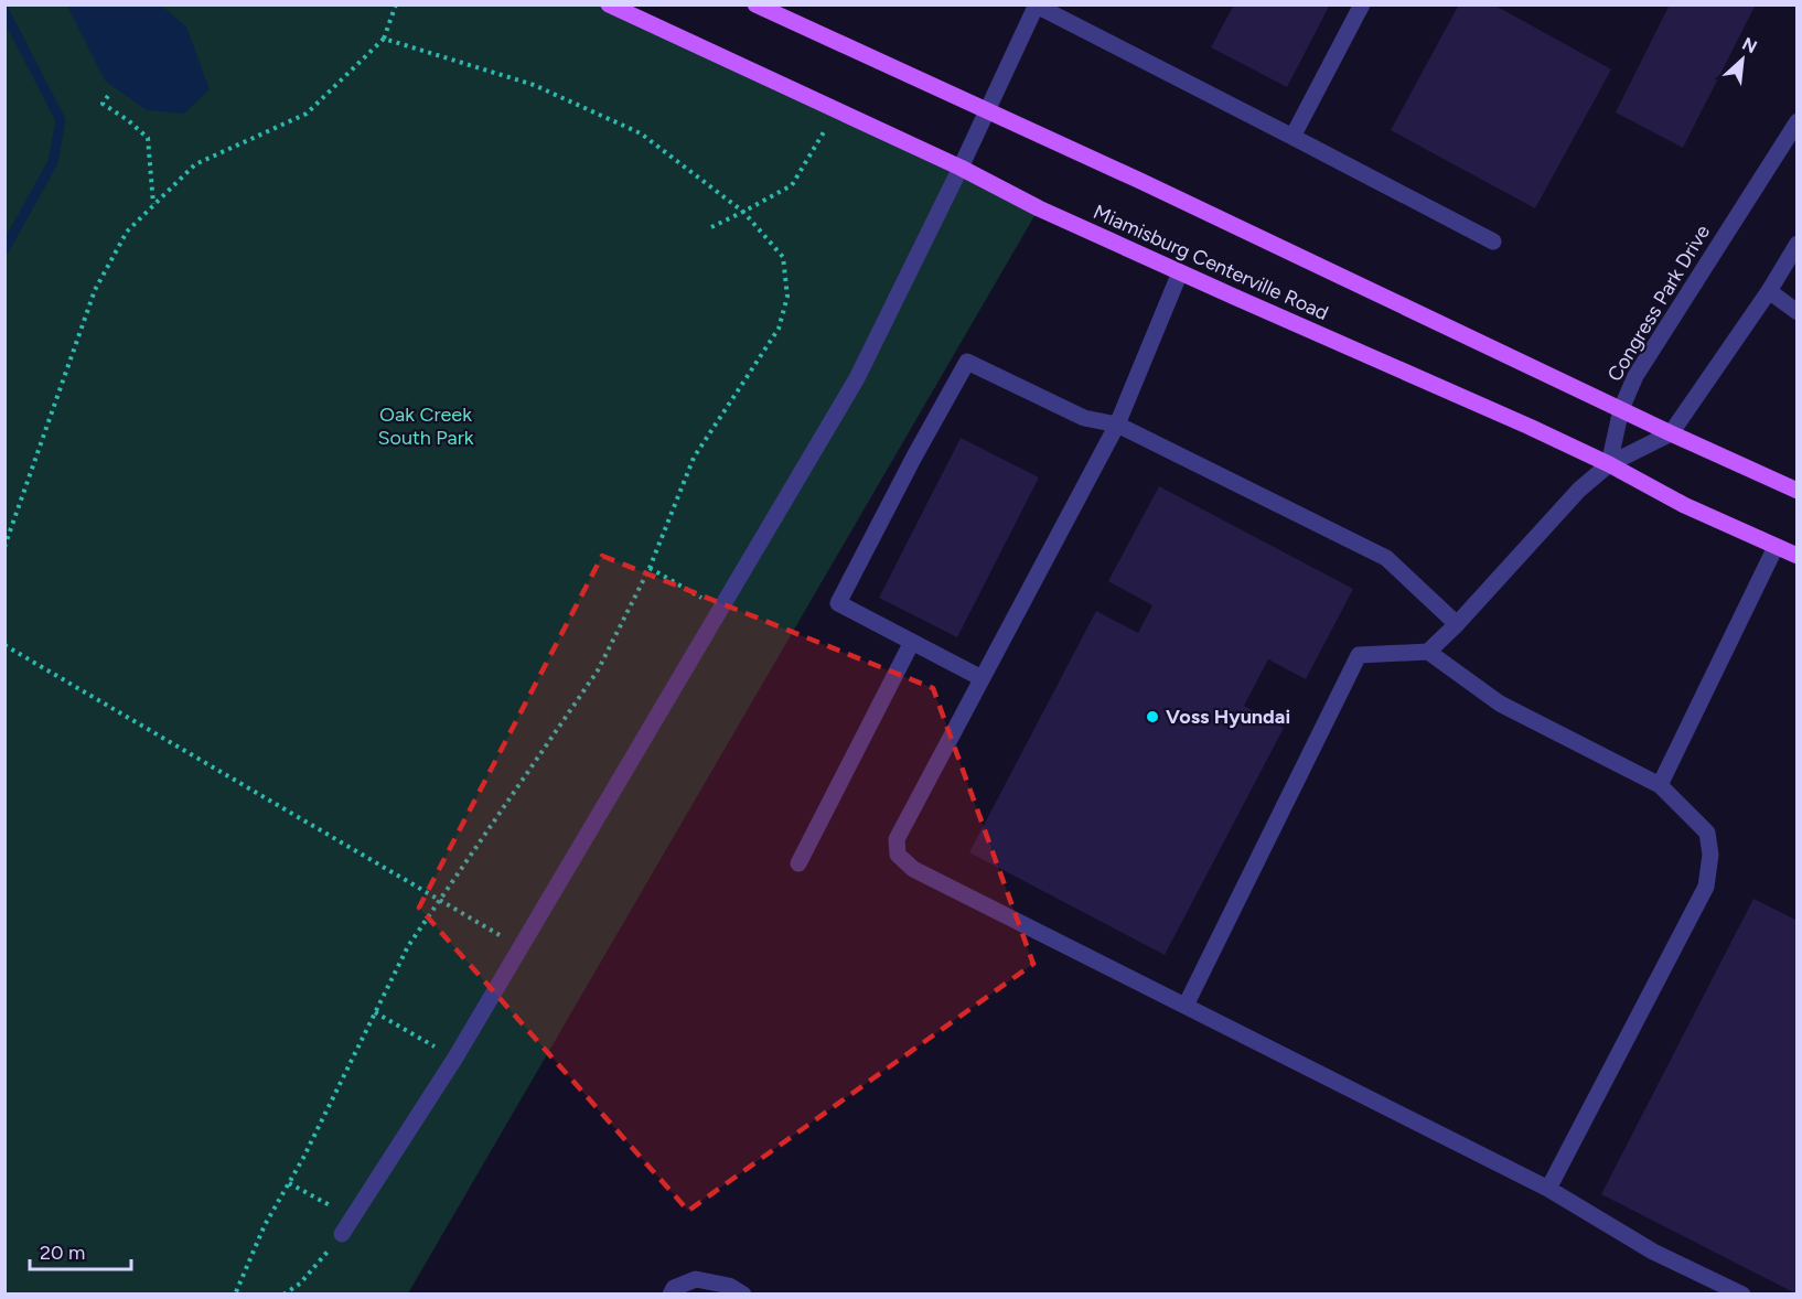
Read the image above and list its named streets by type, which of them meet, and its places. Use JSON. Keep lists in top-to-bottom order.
{
  "streets": {
    "main road": ["Miamisburg Centerville Road"],
    "street": ["Congress Park Drive"]
  },
  "crossings": [
    ["Miamisburg Centerville Road", "Congress Park Drive"]
  ],
  "parks": ["Oak Creek South Park"],
  "places": ["Voss Hyundai"],
  "scale_bar": "20 m",
  "north": "top right"
}
